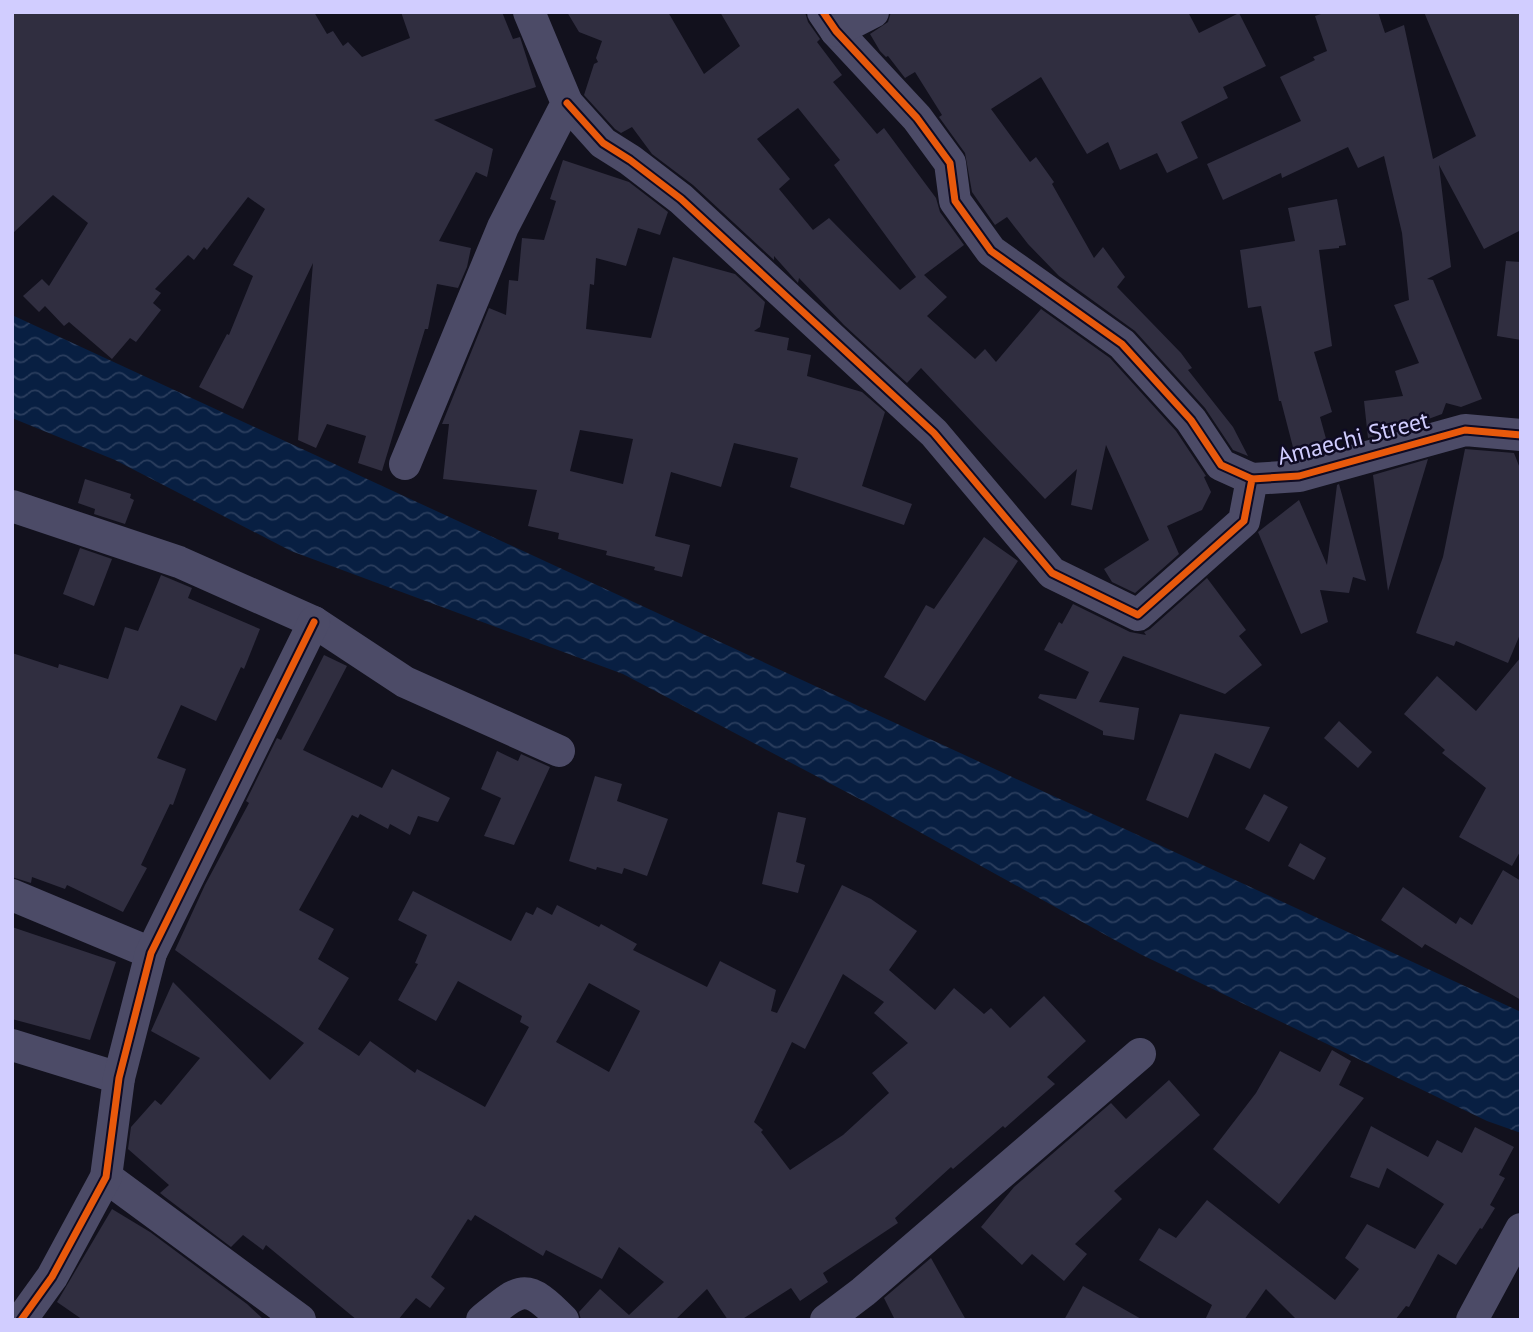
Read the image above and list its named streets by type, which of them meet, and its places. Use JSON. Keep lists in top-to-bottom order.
{
  "streets": {
    "street": ["Amaechi Street"]
  }
}
